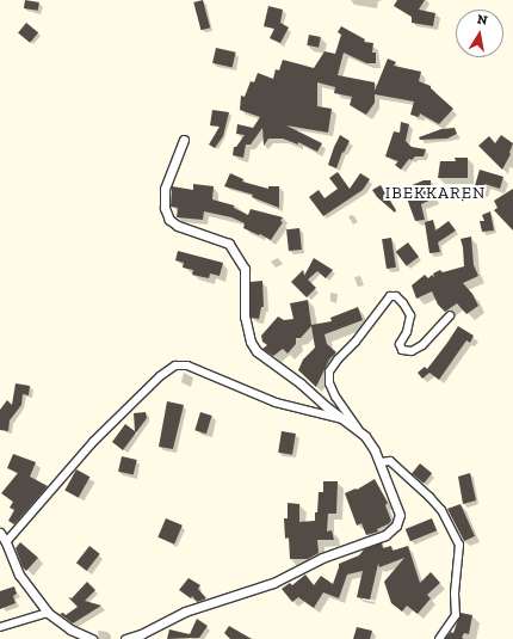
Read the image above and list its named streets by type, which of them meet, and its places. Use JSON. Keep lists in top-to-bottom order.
{
  "districts": ["IBEKKAṚEN"],
  "north": "top"
}
